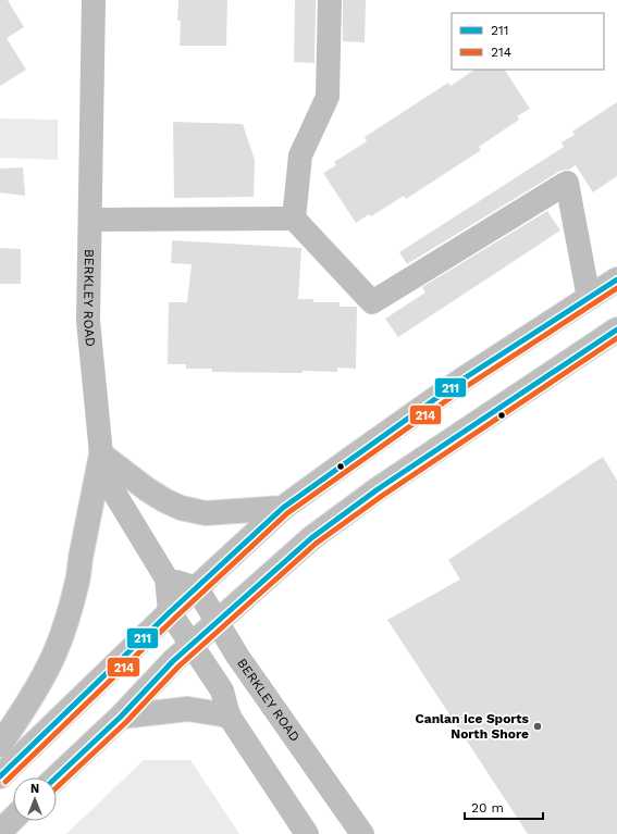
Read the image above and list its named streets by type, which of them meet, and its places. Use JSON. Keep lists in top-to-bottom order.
{
  "streets": {
    "main road": ["BERKLEY ROAD"]
  },
  "places": ["Canlan Ice Sports North Shore"],
  "lines": ["transit line 211", "transit line 214"],
  "legend": ["211", "214"],
  "scale_bar": "20 m",
  "north": "top"
}
